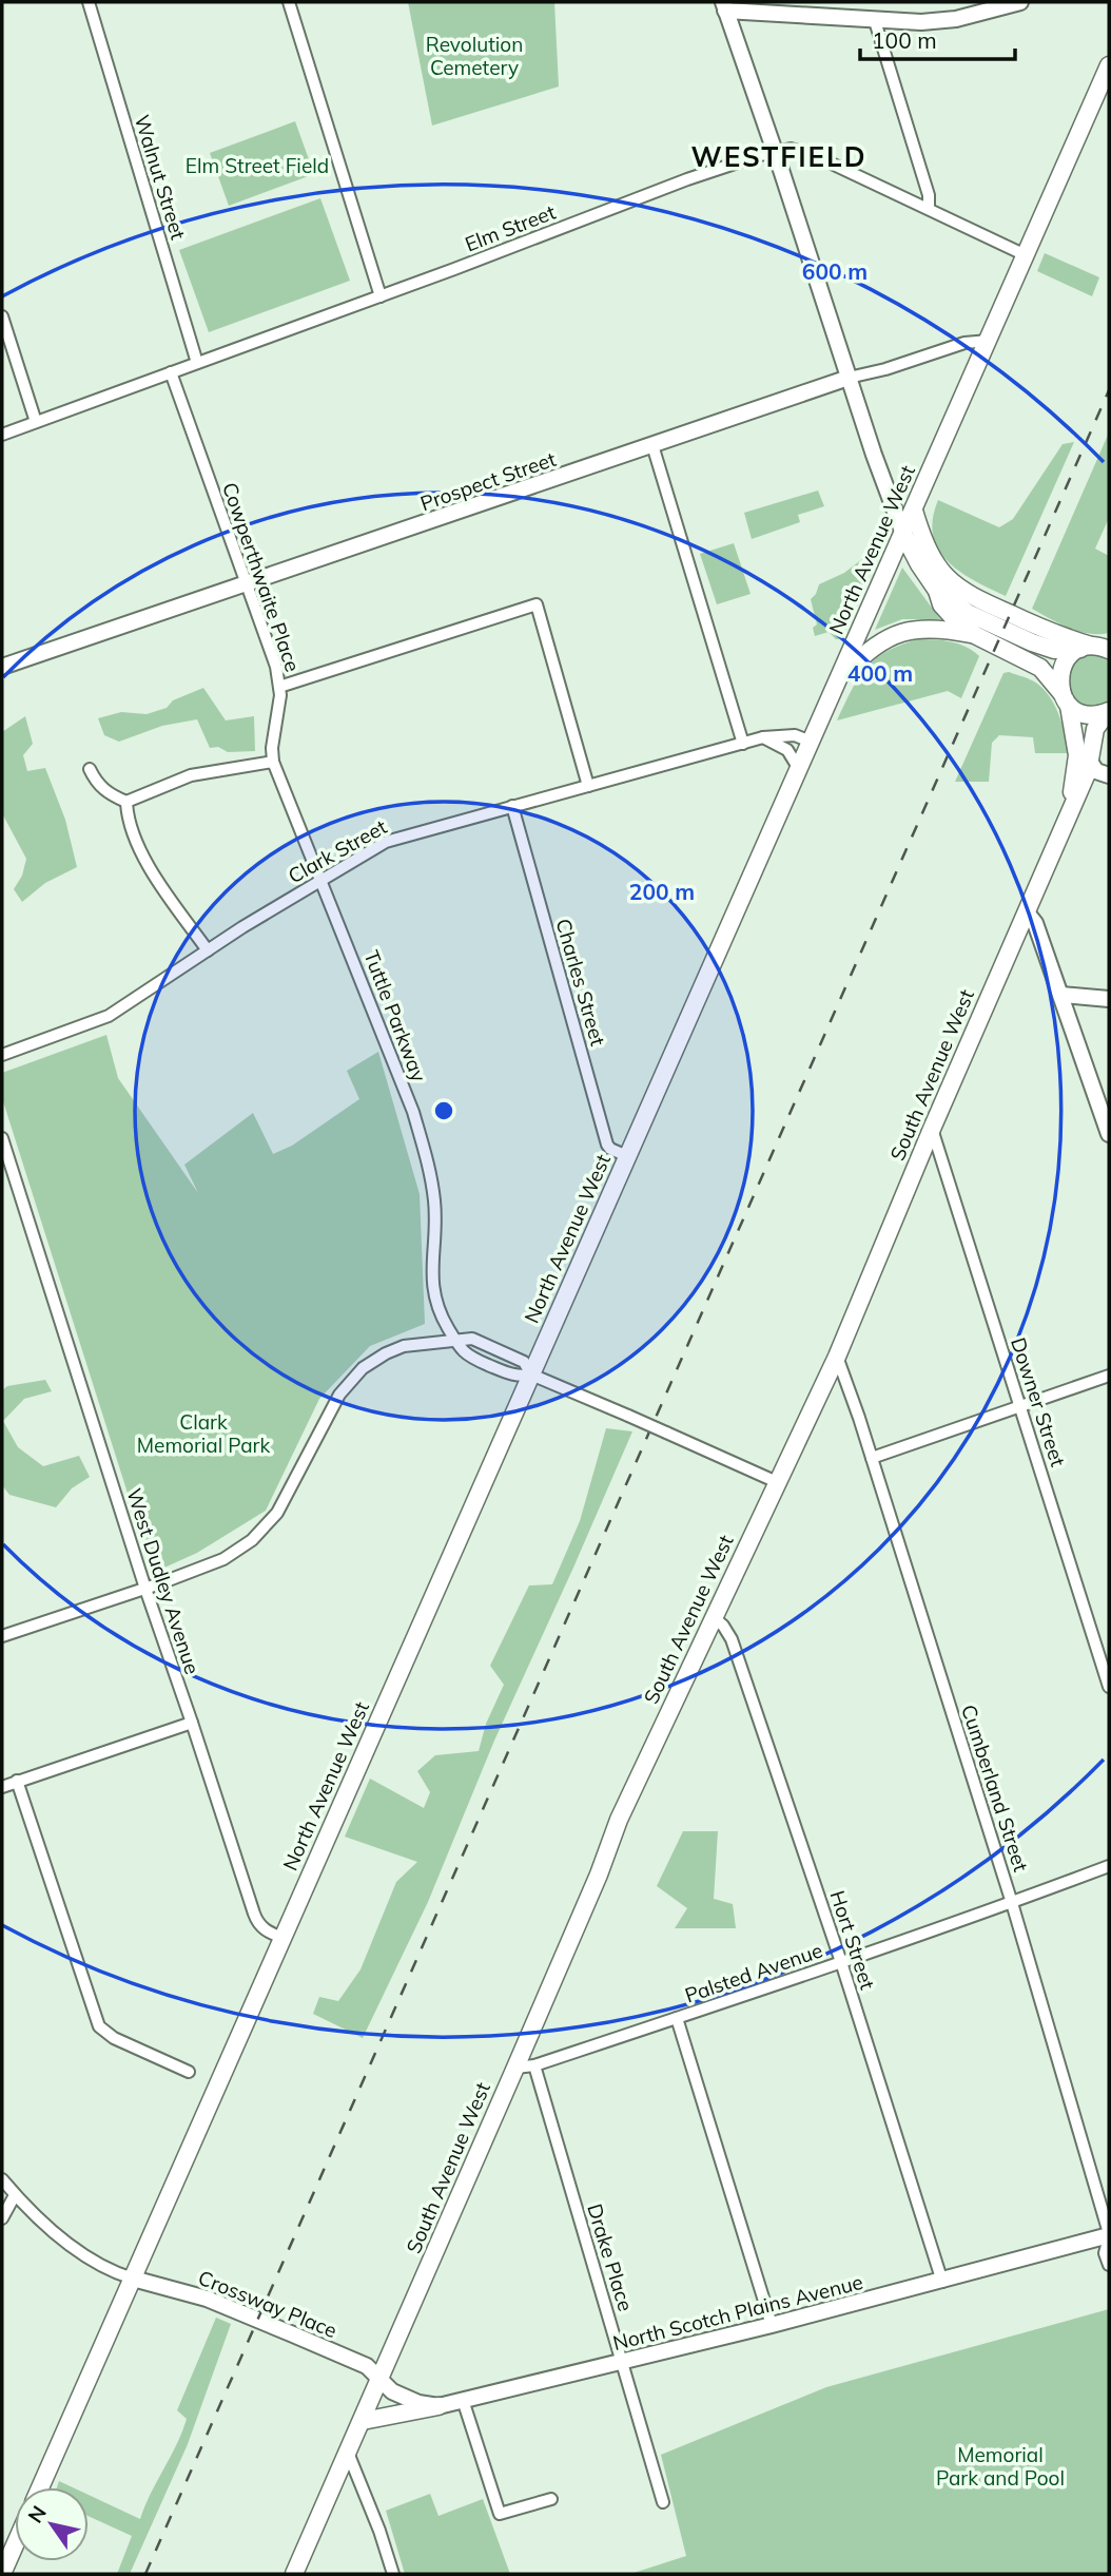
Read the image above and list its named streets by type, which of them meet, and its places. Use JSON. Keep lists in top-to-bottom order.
{
  "streets": {
    "main road": ["North Avenue West", "South Avenue West"],
    "street": [
      "Walnut Street",
      "Elm Street",
      "Prospect Street",
      "Cowperthwaite Place",
      "Clark Street",
      "Charles Street",
      "Tuttle Parkway",
      "Downer Street",
      "West Dudley Avenue",
      "Cumberland Street",
      "Hort Street",
      "Palsted Avenue",
      "Drake Place",
      "Crossway Place",
      "North Scotch Plains Avenue"
    ]
  },
  "crossings": [
    ["Walnut Street", "Elm Street"],
    ["Elm Street", "North Avenue West"],
    ["Elm Street", "Cowperthwaite Place"],
    ["Prospect Street", "North Avenue West"],
    ["Prospect Street", "Cowperthwaite Place"],
    ["North Avenue West", "Clark Street"],
    ["North Avenue West", "Charles Street"],
    ["North Avenue West", "Tuttle Parkway"],
    ["North Avenue West", "West Dudley Avenue"],
    ["North Avenue West", "Crossway Place"],
    ["Cowperthwaite Place", "Clark Street"],
    ["Cowperthwaite Place", "Tuttle Parkway"],
    ["Clark Street", "Charles Street"],
    ["Clark Street", "Tuttle Parkway"],
    ["Tuttle Parkway", "South Avenue West"],
    ["Tuttle Parkway", "West Dudley Avenue"],
    ["South Avenue West", "Downer Street"],
    ["South Avenue West", "Cumberland Street"],
    ["South Avenue West", "Hort Street"],
    ["South Avenue West", "Palsted Avenue"],
    ["South Avenue West", "Crossway Place"],
    ["Cumberland Street", "Palsted Avenue"],
    ["Cumberland Street", "North Scotch Plains Avenue"],
    ["Hort Street", "Palsted Avenue"],
    ["Hort Street", "North Scotch Plains Avenue"],
    ["Palsted Avenue", "Drake Place"],
    ["Drake Place", "North Scotch Plains Avenue"]
  ],
  "districts": ["WESTFIELD"],
  "parks": [
    "Revolution Cemetery",
    "Elm Street Field",
    "Clark Memorial Park",
    "Memorial Park and Pool"
  ],
  "scale_bar": "100 m",
  "north": "top left",
  "rings": ["600 m", "400 m", "200 m"]
}
